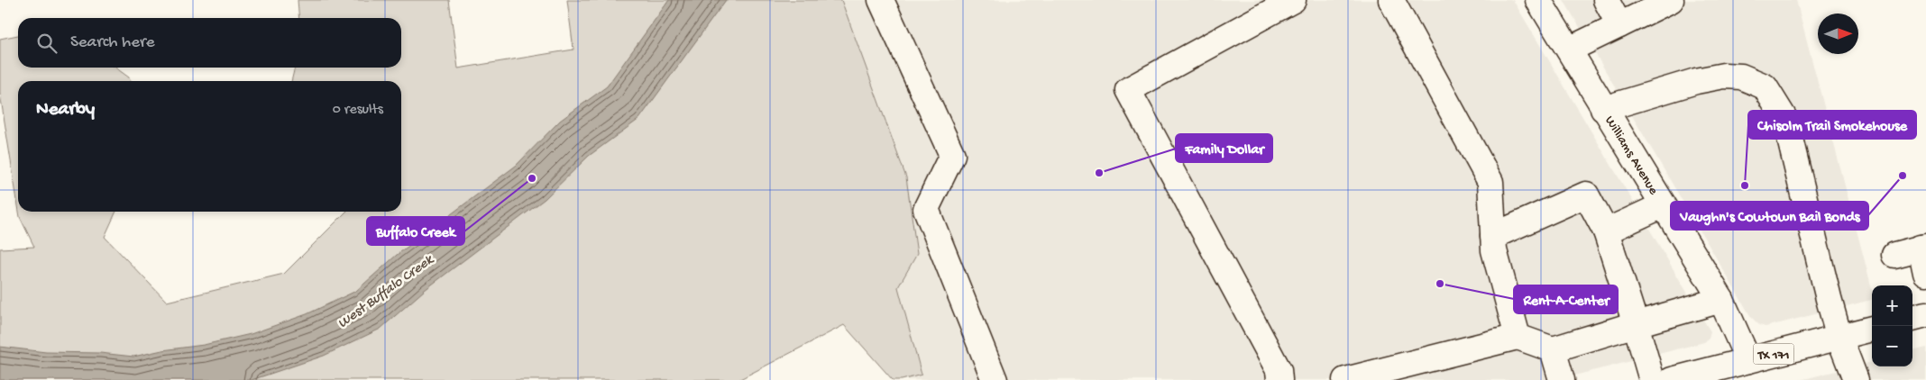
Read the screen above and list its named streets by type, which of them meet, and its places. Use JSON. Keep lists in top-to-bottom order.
{
  "streets": {
    "street": ["Williams Avenue", "TX 171"]
  },
  "crossings": [
    ["Williams Avenue", "TX 171"]
  ],
  "water": ["West Buffalo Creek"],
  "places": [
    "Family Dollar",
    "Vaughn's Cowtown Bail Bonds",
    "Buffalo Creek",
    "Chisolm Trail Smokehouse",
    "Rent-A-Center"
  ],
  "north": "right",
  "page": {
    "search": "Search here",
    "heading": ["Nearby", "0 results"],
    "map_buttons": ["+", "−"]
  }
}
